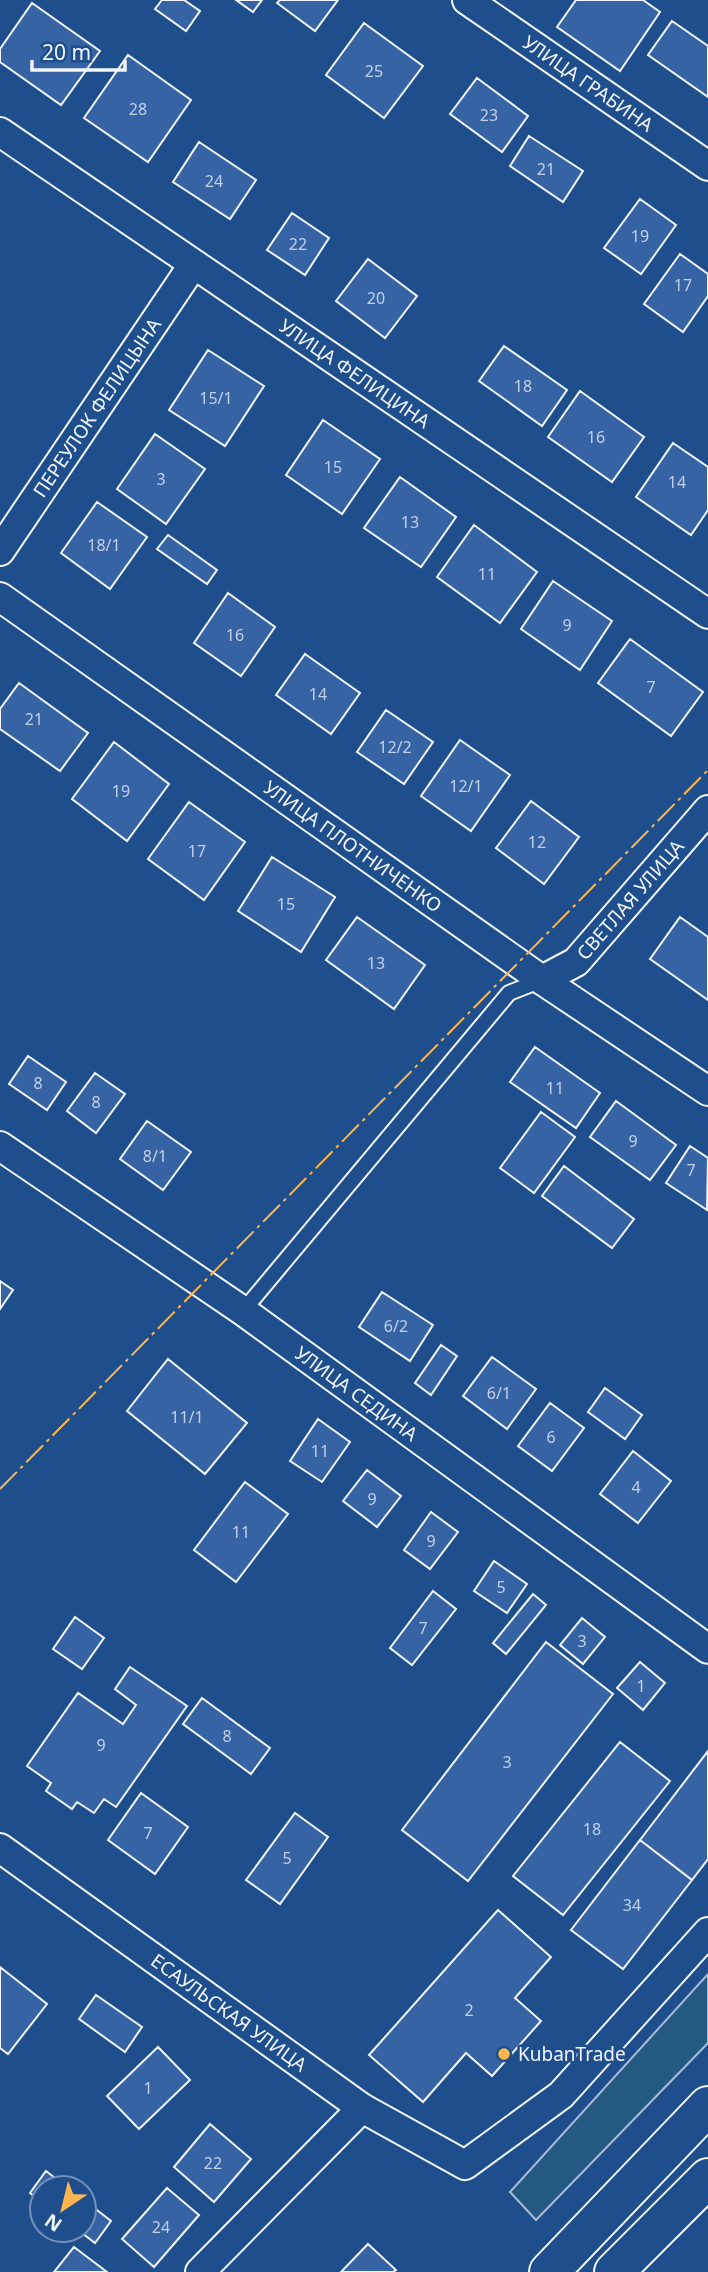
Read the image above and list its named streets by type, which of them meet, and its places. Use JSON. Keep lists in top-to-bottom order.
{
  "streets": {
    "street": [
      "УЛИЦА ГРАБИНА",
      "УЛИЦА ФЕЛИЦИНА",
      "ПЕРЕУЛОК ФЕЛИЦЫНА",
      "УЛИЦА ПЛОТНИЧЕНКО",
      "СВЕТЛАЯ УЛИЦА",
      "УЛИЦА СЕДИНА",
      "ЕСАУЛЬСКАЯ УЛИЦА"
    ]
  },
  "crossings": [
    ["УЛИЦА ФЕЛИЦИНА", "ПЕРЕУЛОК ФЕЛИЦЫНА"],
    ["УЛИЦА ПЛОТНИЧЕНКО", "СВЕТЛАЯ УЛИЦА"]
  ],
  "places": ["KubanTrade"],
  "house_numbers": [
    "25",
    "28",
    "23",
    "21",
    "24",
    "19",
    "22",
    "17",
    "20",
    "18",
    "15/1",
    "16",
    "15",
    "3",
    "14",
    "13",
    "18/1",
    "11",
    "9",
    "16",
    "7",
    "14",
    "21",
    "12/2",
    "12/1",
    "19",
    "12",
    "17",
    "15",
    "13",
    "8",
    "11",
    "8",
    "9",
    "8/1",
    "7",
    "6/2",
    "6/1",
    "11/1",
    "6",
    "11",
    "4",
    "9",
    "11",
    "9",
    "5",
    "7",
    "3",
    "1",
    "8",
    "9",
    "3",
    "18",
    "7",
    "5",
    "34",
    "2",
    "1",
    "22",
    "24"
  ],
  "scale_bar": "20 m",
  "north": "bottom left"
}
